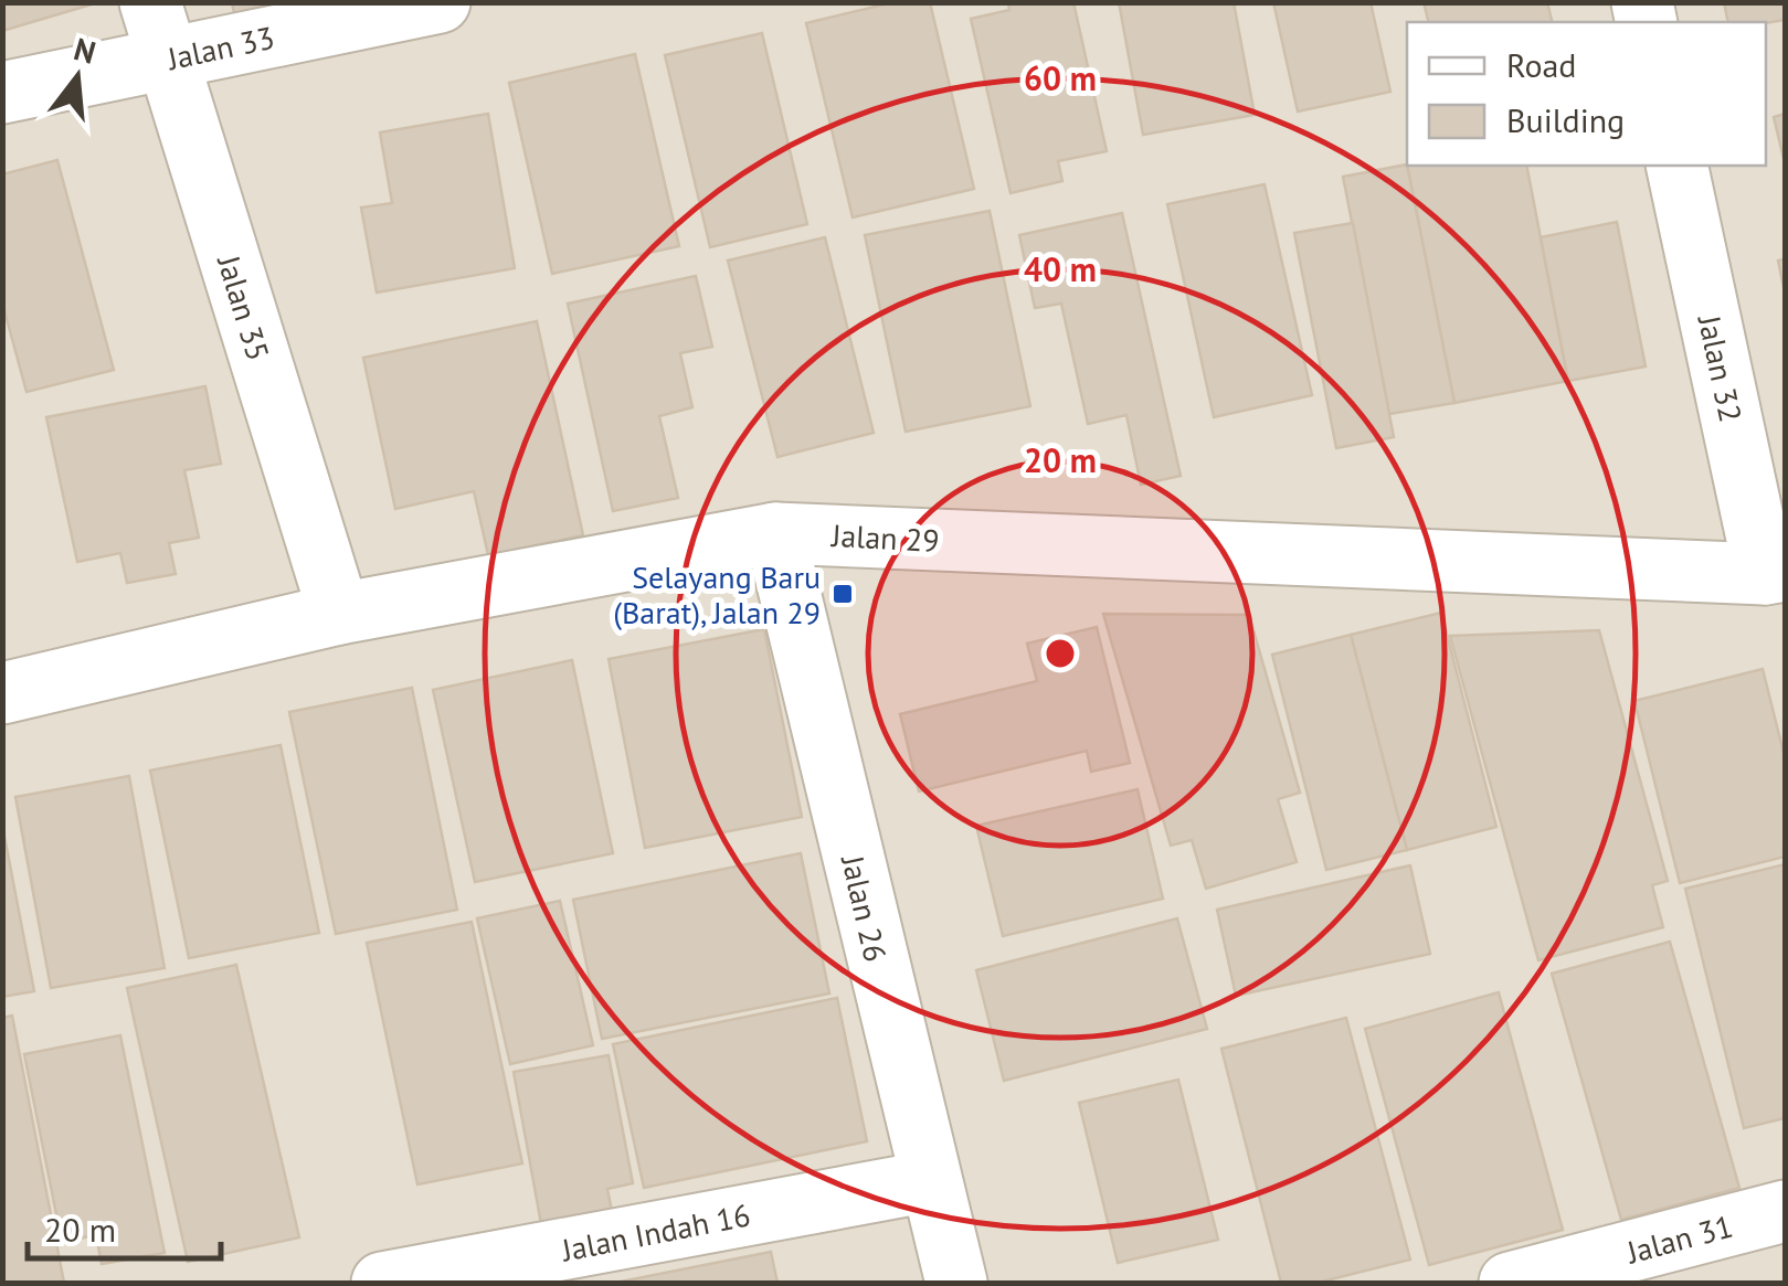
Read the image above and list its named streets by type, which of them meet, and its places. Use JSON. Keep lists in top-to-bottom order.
{
  "streets": {
    "street": [
      "Jalan 33",
      "Jalan 35",
      "Jalan 32",
      "Jalan 29",
      "Jalan 26",
      "Jalan Indah 16",
      "Jalan 31"
    ]
  },
  "crossings": [
    ["Jalan 33", "Jalan 35"],
    ["Jalan 35", "Jalan 29"],
    ["Jalan 32", "Jalan 29"],
    ["Jalan 29", "Jalan 26"],
    ["Jalan 26", "Jalan Indah 16"]
  ],
  "places": {
    "transit": ["Selayang Baru (Barat), Jalan 29"]
  },
  "legend": ["Road", "Building"],
  "scale_bar": "20 m",
  "north": "top",
  "rings": ["60 m", "40 m", "20 m"]
}
